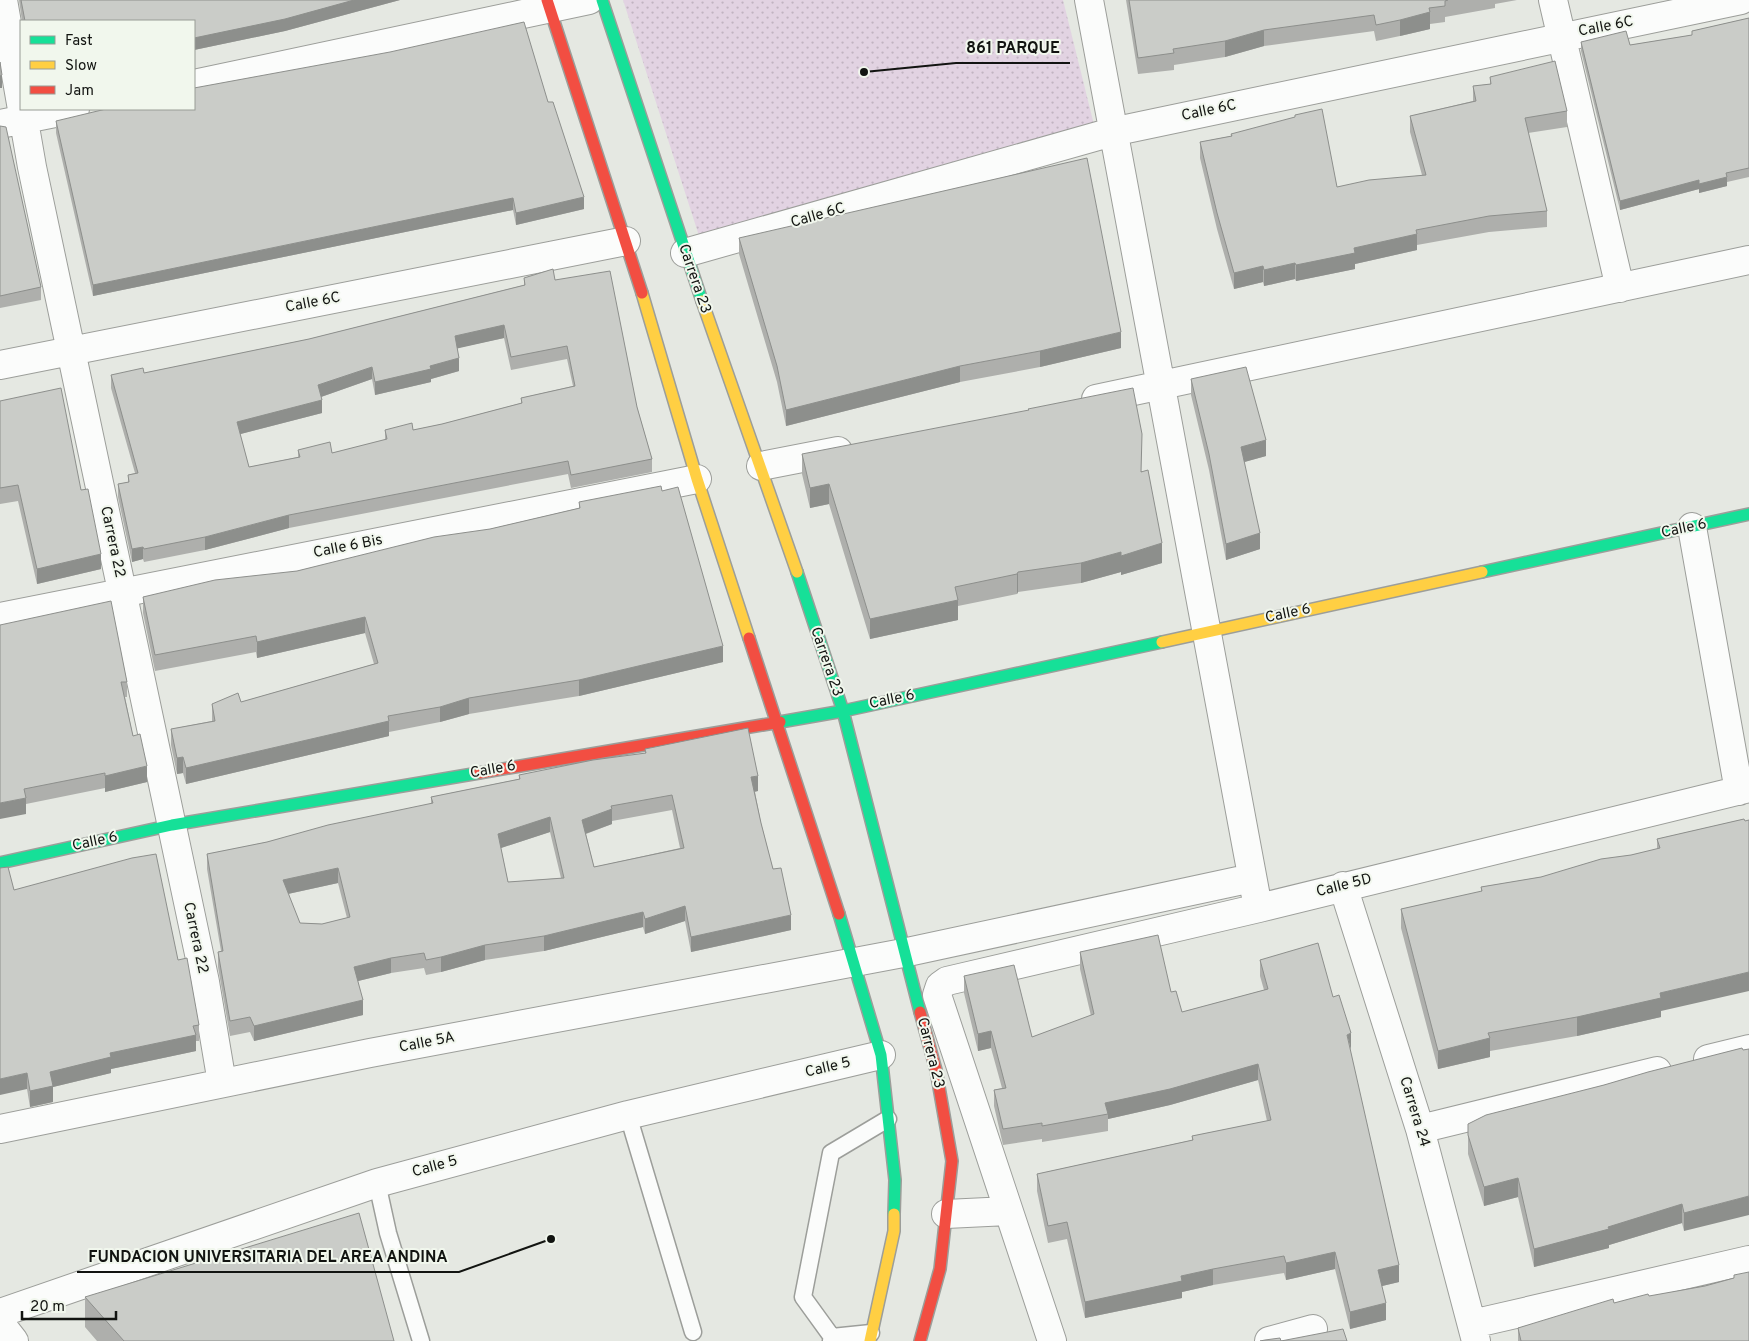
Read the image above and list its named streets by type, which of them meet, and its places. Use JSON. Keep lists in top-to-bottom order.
{
  "streets": {
    "main road": ["Carrera 23", "Calle 6"],
    "street": [
      "Calle 6C",
      "Carrera 22",
      "Calle 6 Bis",
      "Calle 5D",
      "Calle 5A",
      "Calle 5",
      "Carrera 24"
    ]
  },
  "crossings": [
    ["Calle 6C", "Carrera 23"],
    ["Calle 6C", "Carrera 22"],
    ["Carrera 23", "Calle 6"],
    ["Carrera 23", "Calle 5A"],
    ["Calle 6", "Carrera 22"],
    ["Carrera 22", "Calle 6 Bis"],
    ["Carrera 22", "Calle 5A"],
    ["Calle 5D", "Carrera 24"]
  ],
  "places": ["861 PARQUE", "FUNDACION UNIVERSITARIA DEL AREA ANDINA"],
  "legend": ["Fast", "Slow", "Jam"],
  "scale_bar": "20 m"
}
